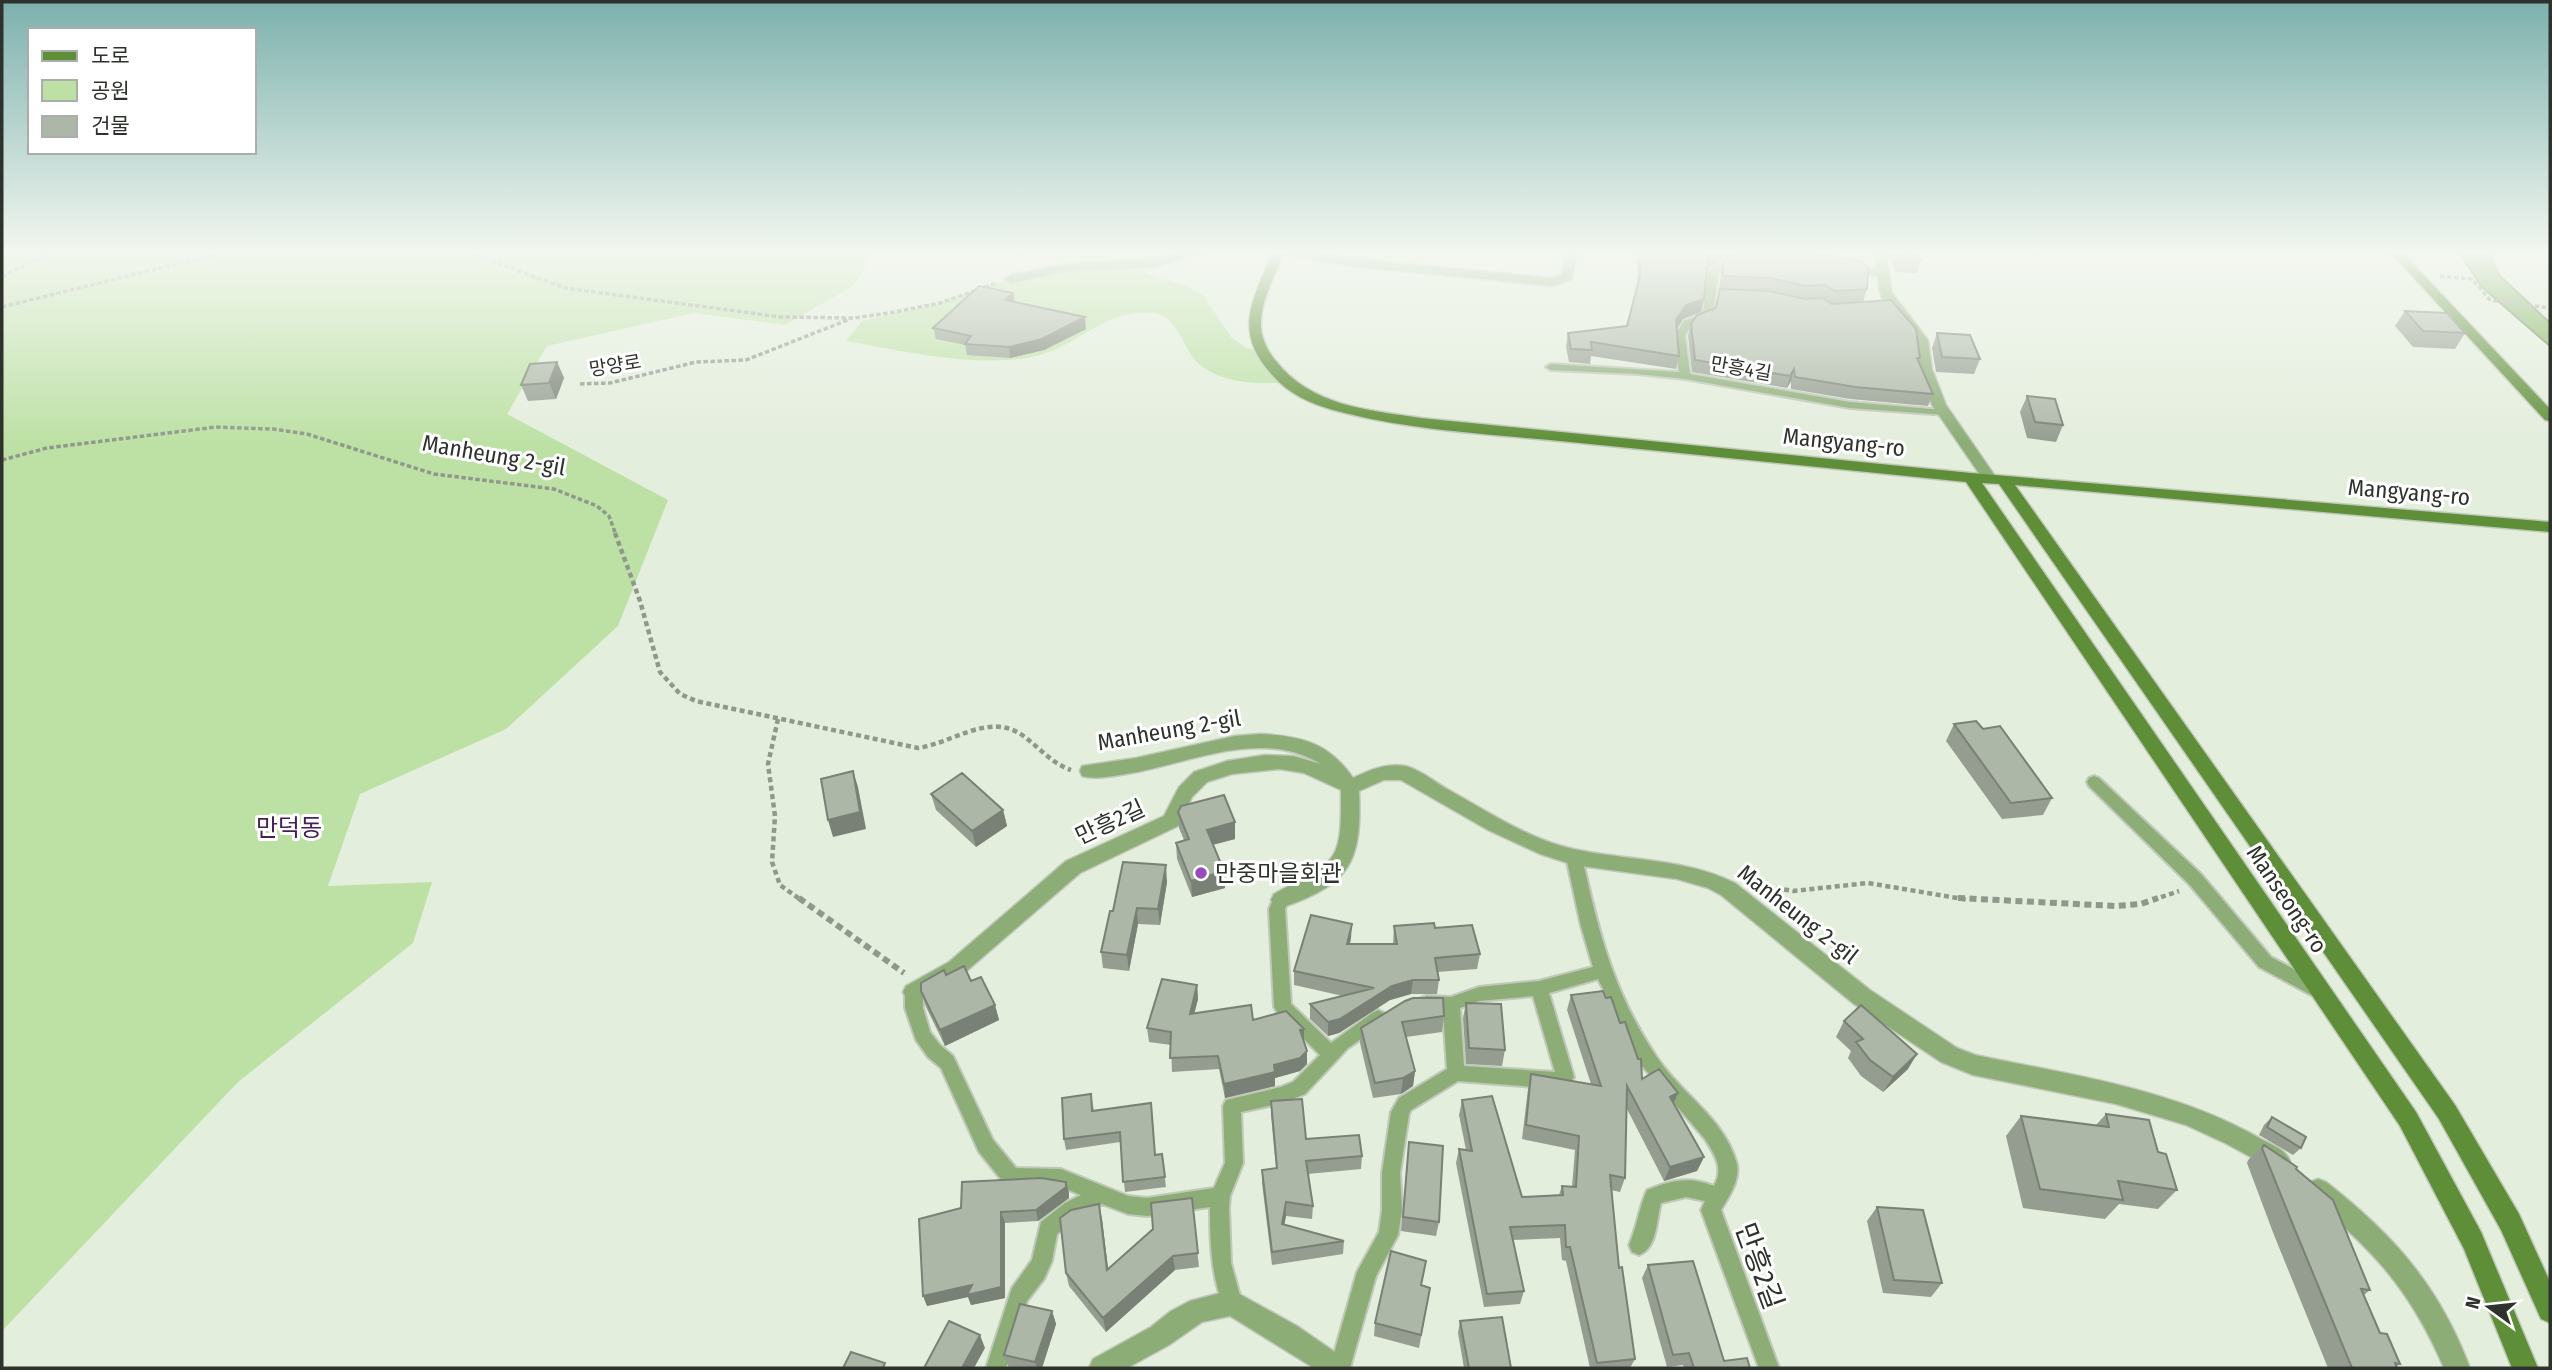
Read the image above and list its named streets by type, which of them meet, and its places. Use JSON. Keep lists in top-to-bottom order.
{
  "streets": {
    "main road": ["Mangyang-ro", "Manseong-ro"],
    "street": ["Manheung 2-gil", "만흥2길"],
    "lane": ["만흥4길"],
    "path": ["망양로"]
  },
  "crossings": [
    ["Mangyang-ro", "Manseong-ro"],
    ["Manheung 2-gil", "만흥2길"]
  ],
  "districts": ["만덕동"],
  "places": ["만중마을회관"],
  "legend": ["도로", "공원", "건물"],
  "north": "left"
}
